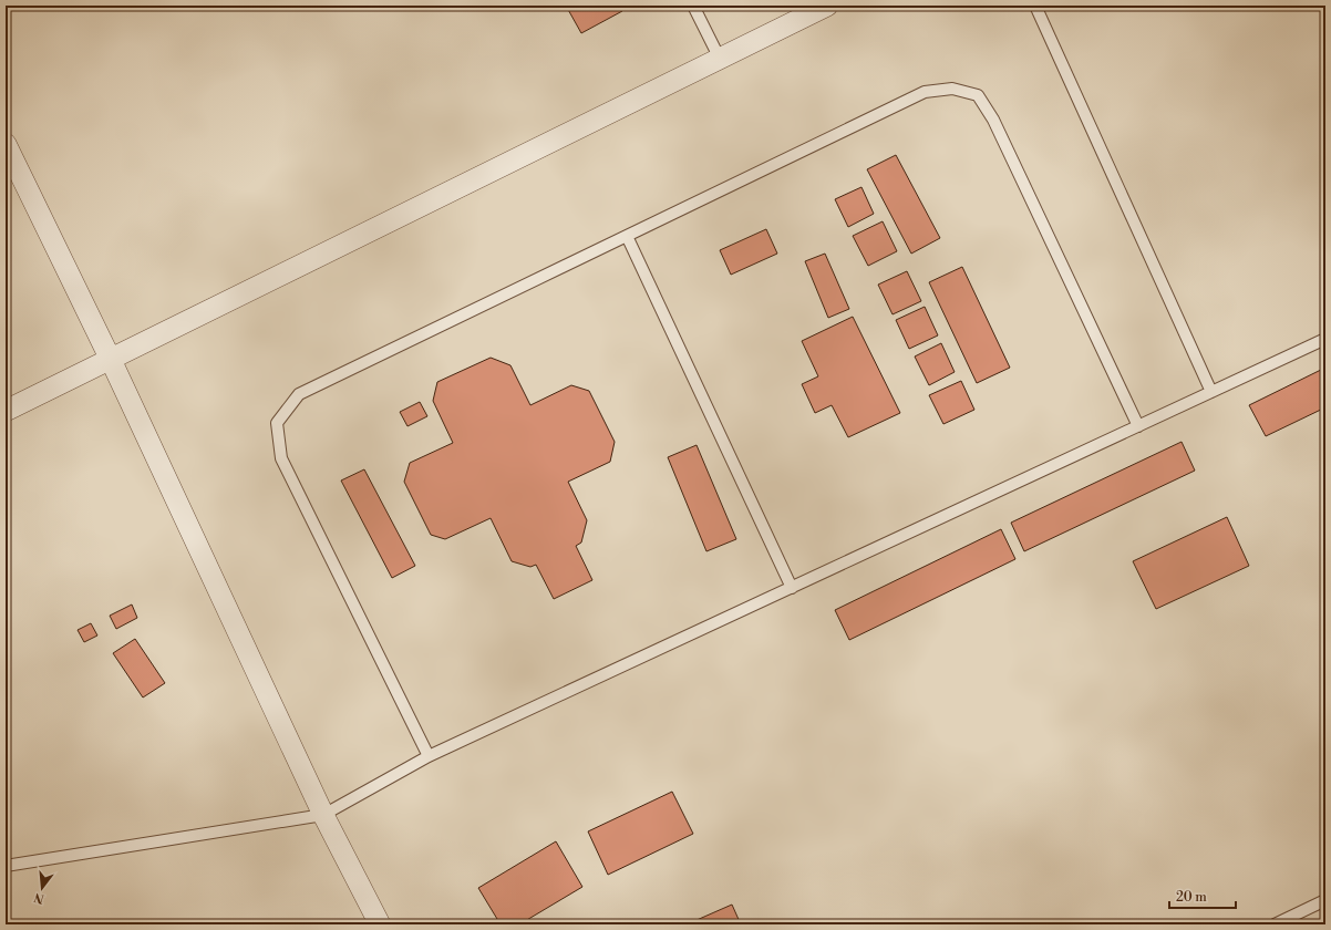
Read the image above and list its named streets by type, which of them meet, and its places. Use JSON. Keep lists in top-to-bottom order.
{
  "scale_bar": "20 m",
  "north": "bottom"
}
